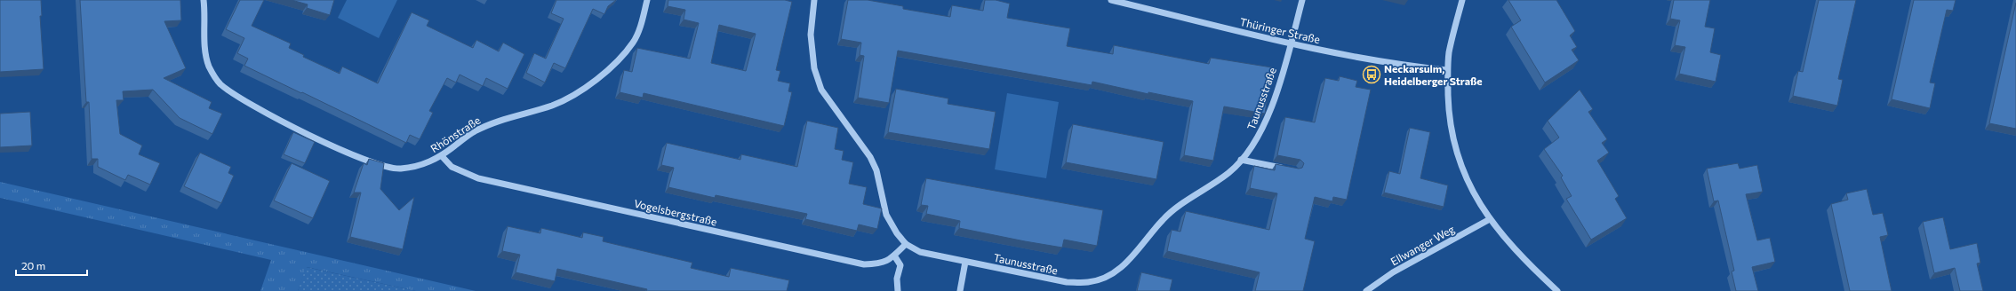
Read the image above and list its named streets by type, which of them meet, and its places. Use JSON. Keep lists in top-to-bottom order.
{
  "streets": {
    "street": [
      "Thüringer Straße",
      "Taunusstraße",
      "Rhönstraße",
      "Vogelsbergstraße",
      "Ellwanger Weg"
    ]
  },
  "crossings": [
    ["Thüringer Straße", "Taunusstraße"],
    ["Taunusstraße", "Vogelsbergstraße"],
    ["Rhönstraße", "Vogelsbergstraße"]
  ],
  "places": {
    "bus stop": ["Neckarsulm, Heidelberger Straße"]
  },
  "scale_bar": "20 m"
}
